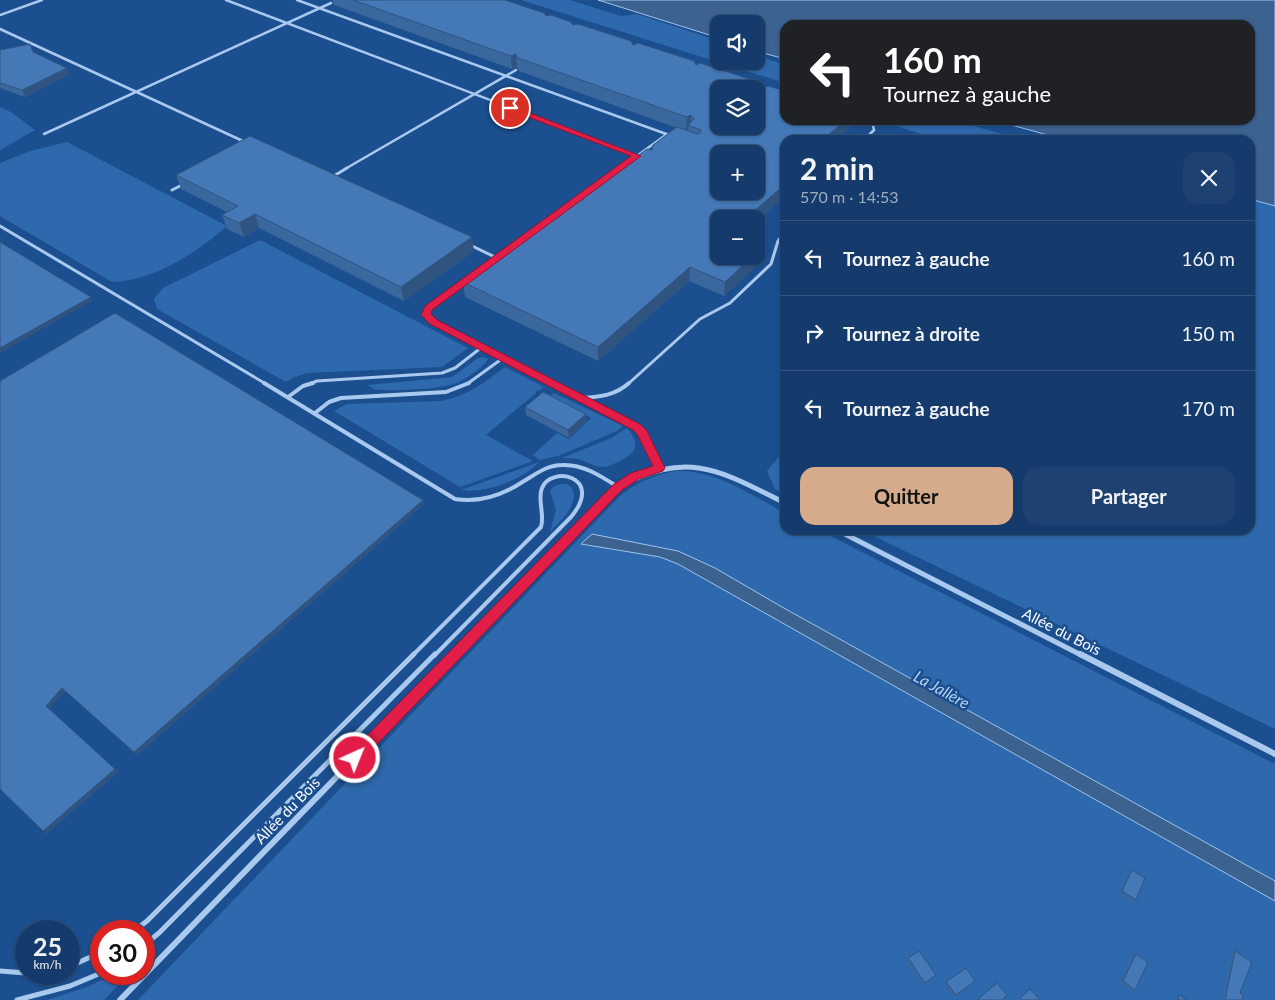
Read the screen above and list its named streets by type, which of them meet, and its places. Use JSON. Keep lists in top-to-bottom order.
{
  "streets": {
    "street": ["Allée du Bois"]
  },
  "water": ["La Jallère"],
  "page": {
    "map_buttons": ["+", "−"],
    "turn": ["160 m", "Tournez à gauche"],
    "heading": ["2 min", "570 m · 14:53"],
    "list": [
      {
        "name": "Tournez à gauche",
        "value": "160 m"
      },
      {
        "name": "Tournez à droite",
        "value": "150 m"
      },
      {
        "name": "Tournez à gauche",
        "value": "170 m"
      }
    ],
    "buttons": ["Quitter", "Partager"],
    "speed": "25 km/h",
    "limit": "30"
  }
}
